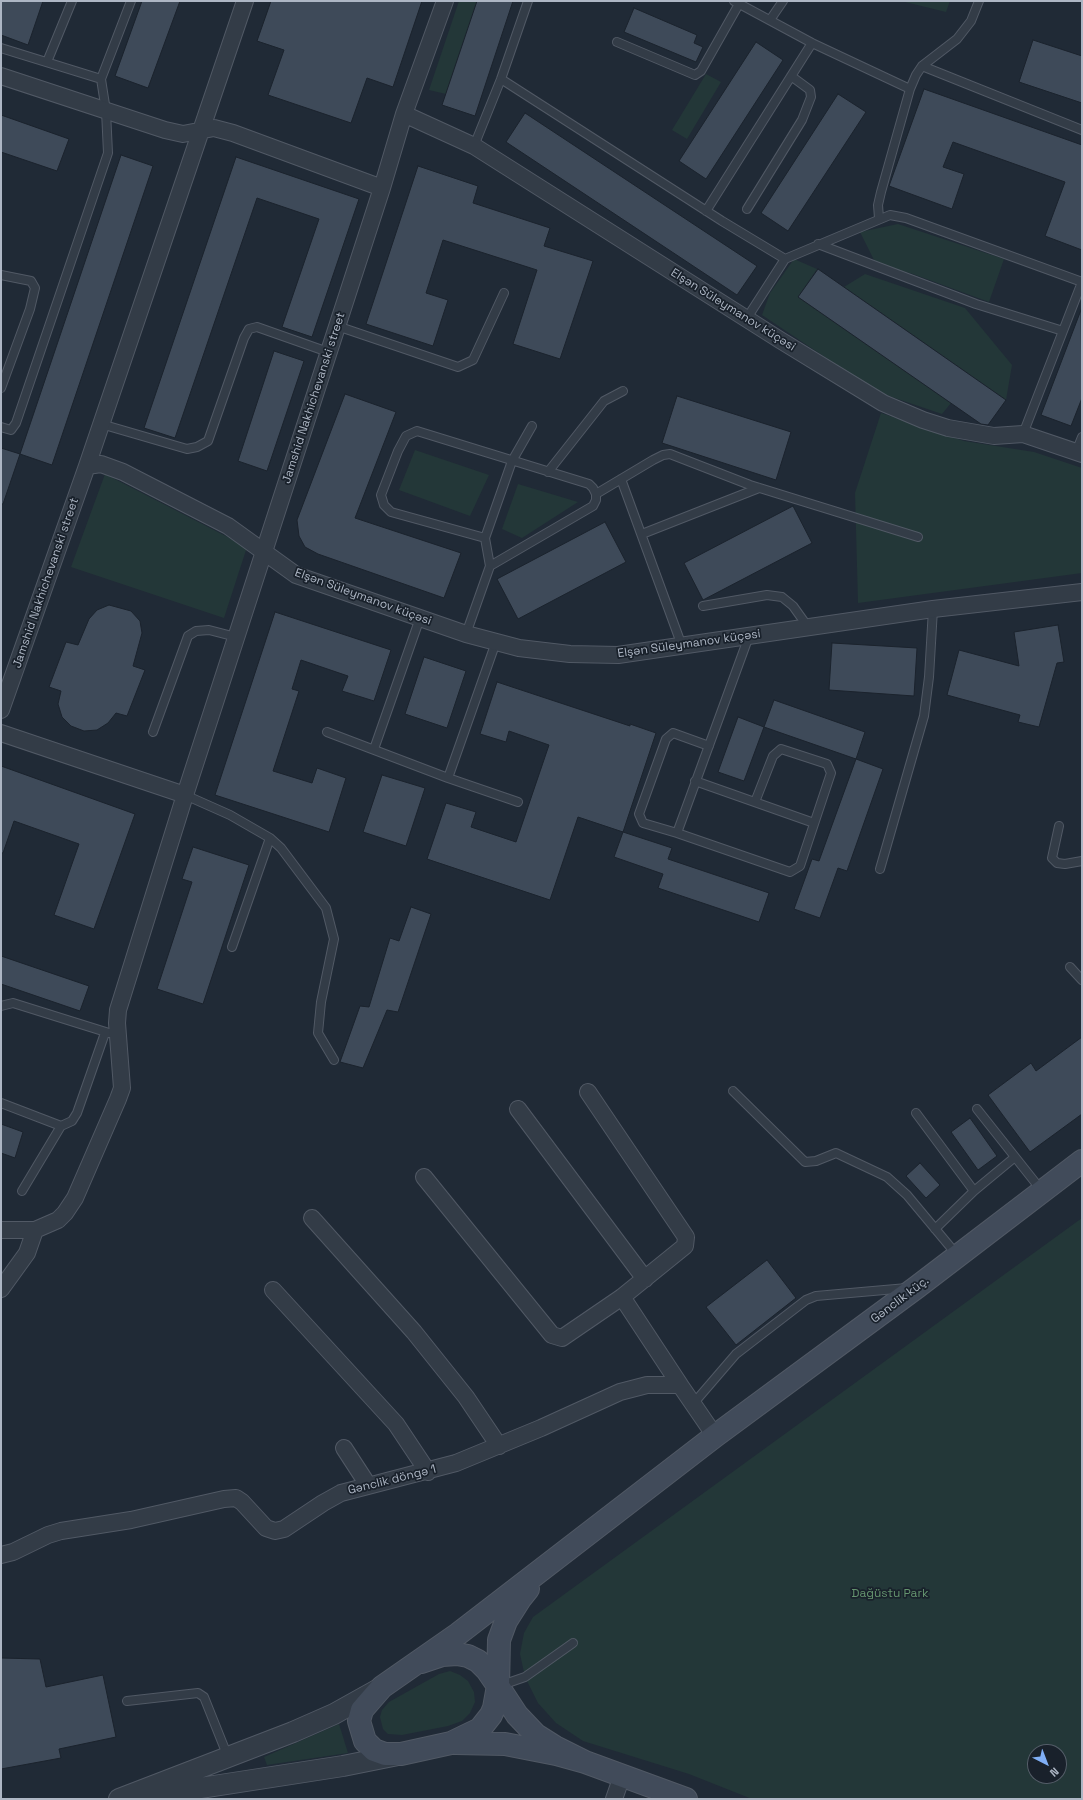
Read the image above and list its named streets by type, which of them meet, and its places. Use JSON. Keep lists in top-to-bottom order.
{
  "streets": {
    "main road": ["Gənclik küç."],
    "street": ["Elşən Süleymanov küçəsi", "Jamshid Nakhichevanski street", "Gənclik döngə 1"]
  },
  "crossings": [
    ["Elşən Süleymanov küçəsi", "Jamshid Nakhichevanski street"]
  ],
  "parks": ["Dağüstu Park"],
  "north": "bottom right"
}
